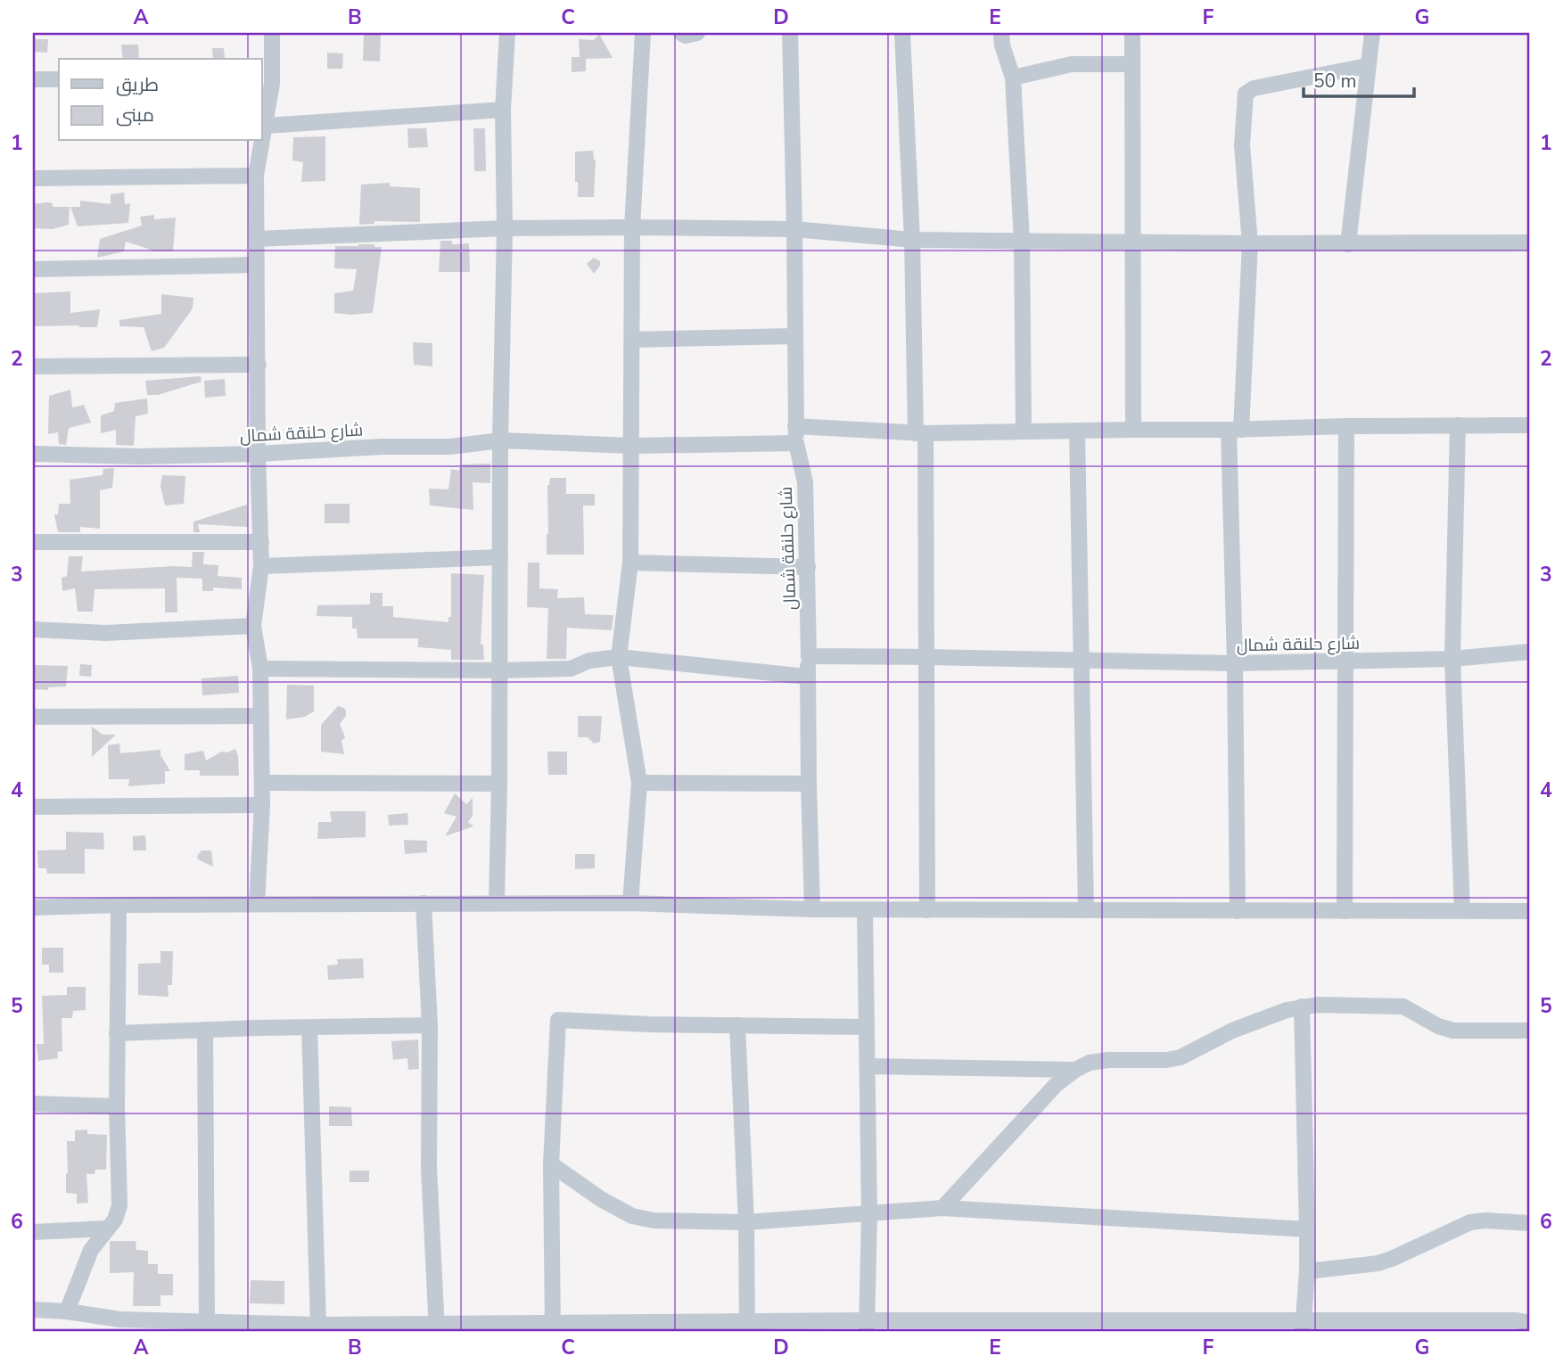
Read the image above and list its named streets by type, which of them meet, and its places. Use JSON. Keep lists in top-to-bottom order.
{
  "streets": {
    "street": ["شارع حلنقة شمال"]
  },
  "legend": ["طريق", "مبنى"],
  "scale_bar": "50 m",
  "grid": {
    "columns": [
      "A",
      "B",
      "C",
      "D",
      "E",
      "F",
      "G"
    ],
    "rows": [
      "1",
      "2",
      "3",
      "4",
      "5",
      "6"
    ]
  }
}
